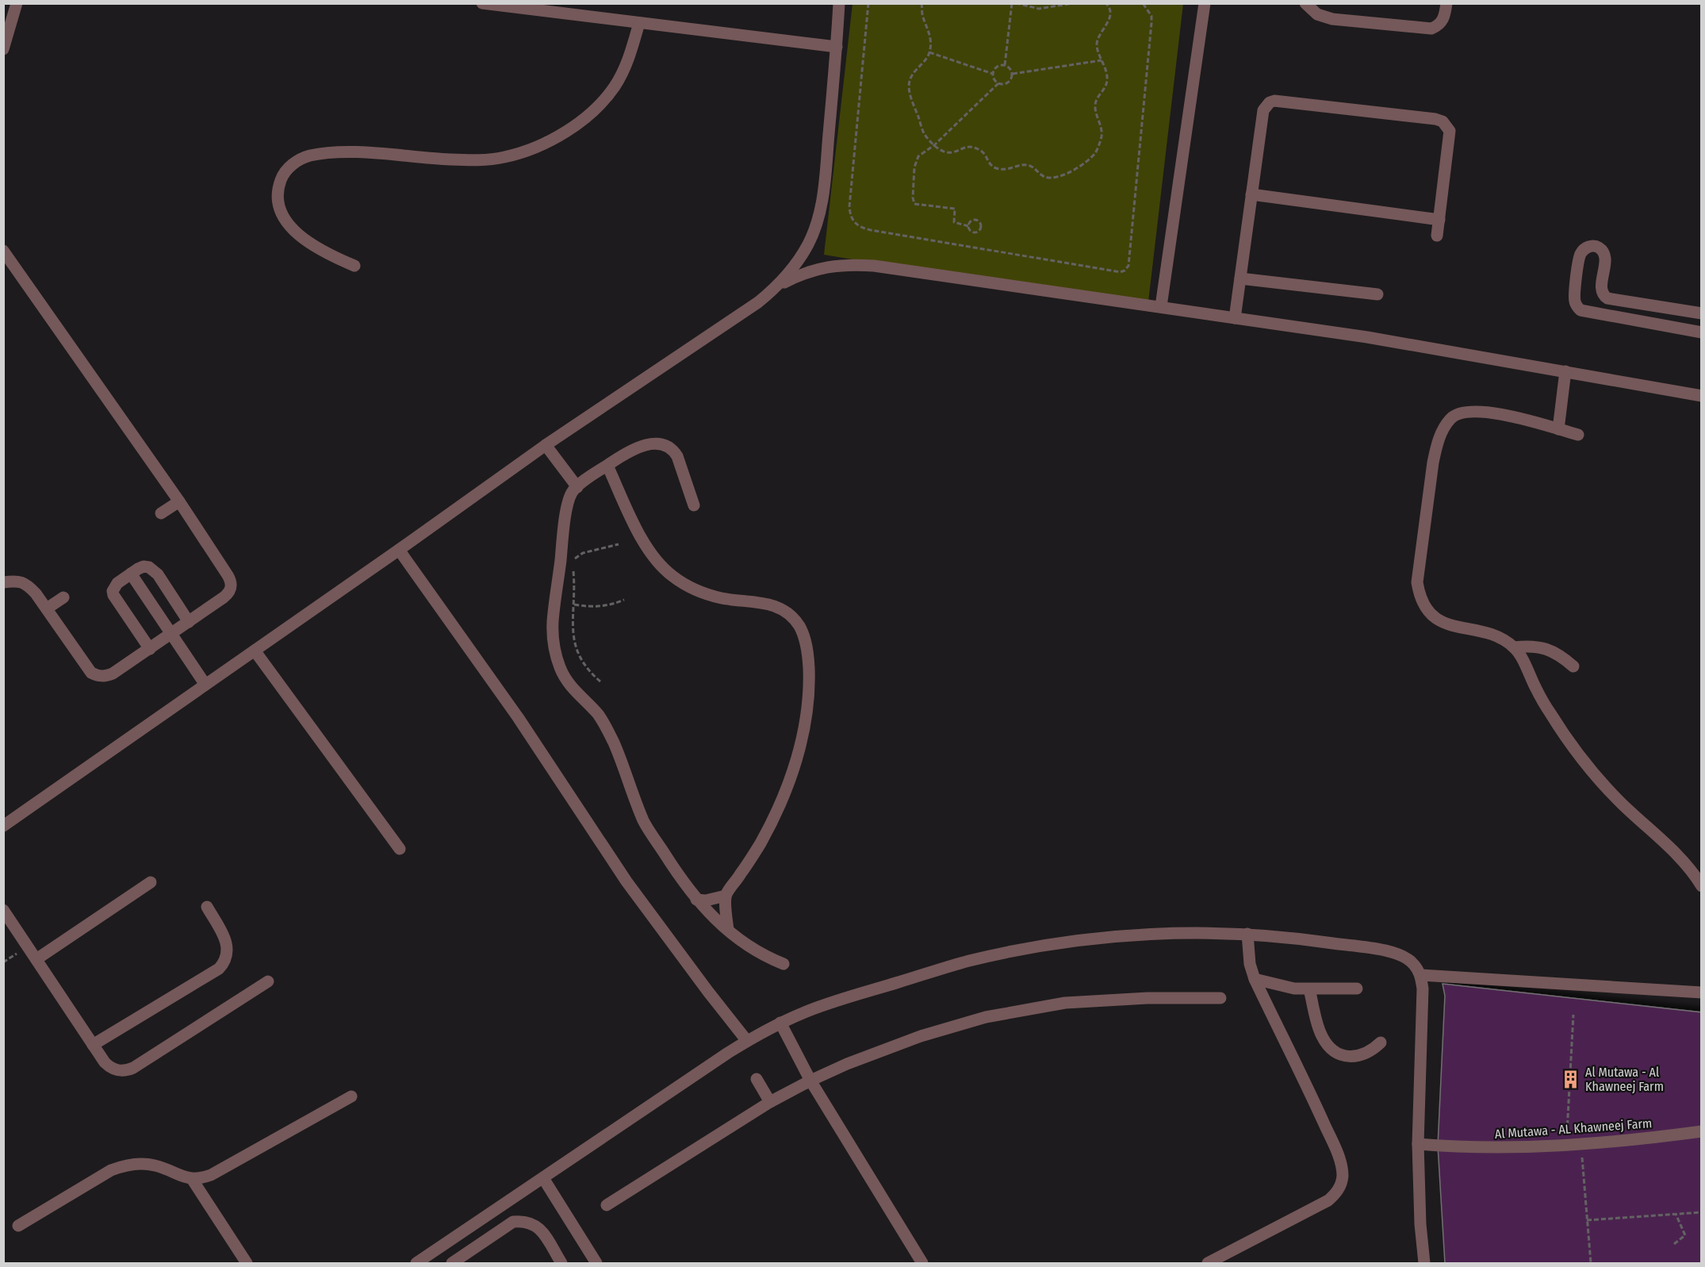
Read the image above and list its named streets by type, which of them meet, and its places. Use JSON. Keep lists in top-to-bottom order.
{
  "streets": {
    "street": ["Al Mutawa - AL Khawneej Farm"]
  },
  "places": {
    "building": ["Al Mutawa - Al Khawneej Farm"]
  }
}
